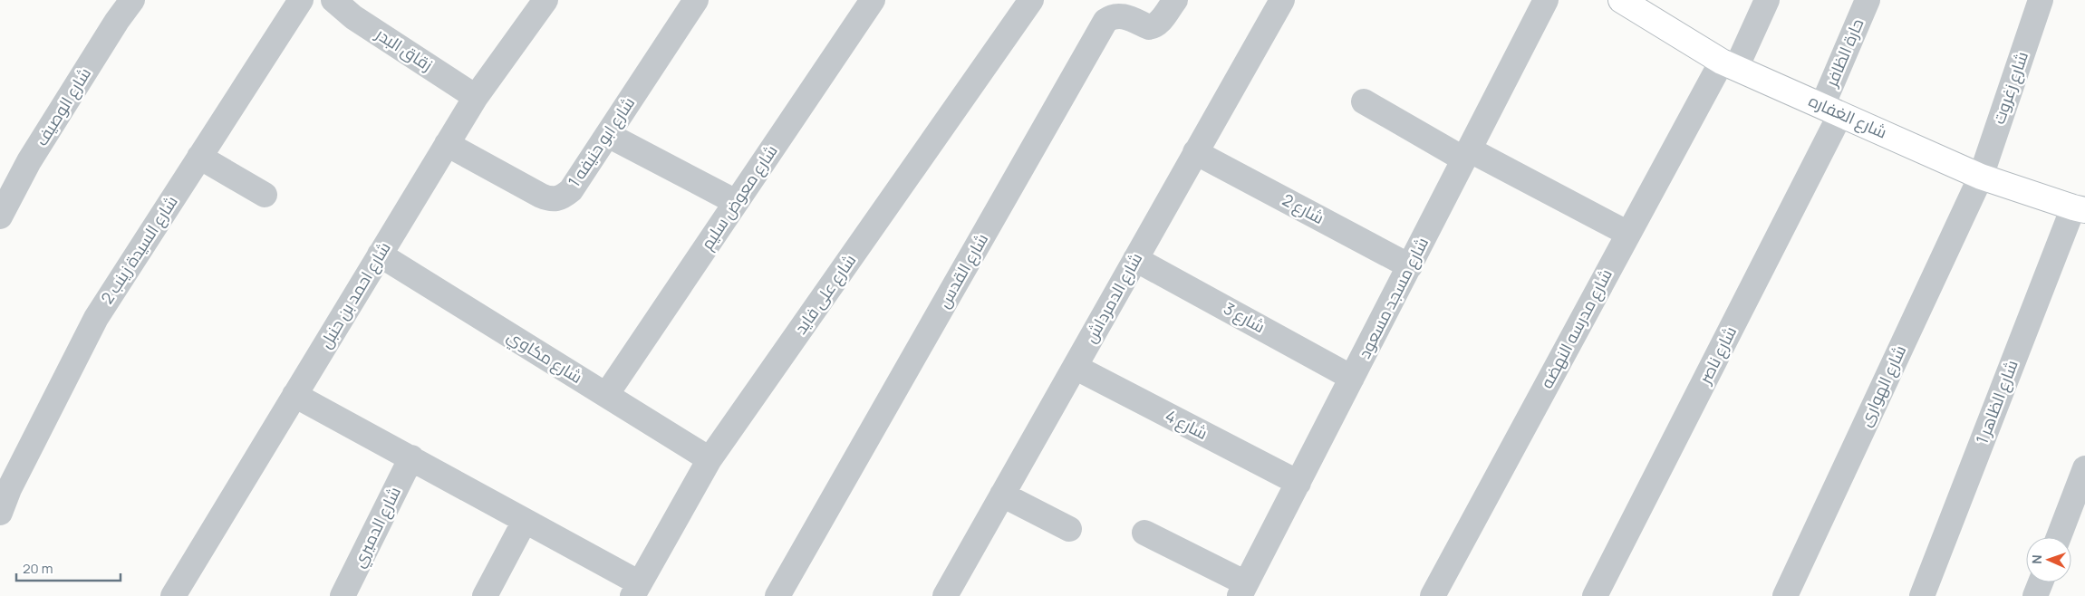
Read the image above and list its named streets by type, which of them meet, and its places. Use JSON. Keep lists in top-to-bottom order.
{
  "streets": {
    "street": [
      "زقاق البدر",
      "حارة الظافر",
      "شارع زغروت",
      "شارع الوصيف",
      "شارع الغفاره",
      "شارع ابو حنيفه 1",
      "شارع معوض سليم",
      "شارع 2",
      "شارع السيدة زينب 2",
      "شارع القدس",
      "شارع على فايد",
      "شارع احمد بن حنبل",
      "شارع الدمرداش",
      "شارع مسجد مسعود",
      "شارع 3",
      "شارع مدرسه النهضه",
      "شارع ناصر",
      "شارع مكاوي",
      "شارع الهوارى",
      "شارع الظاهر 1",
      "شارع 4",
      "شارع الدميري"
    ]
  },
  "crossings": [
    ["زقاق البدر", "شارع احمد بن حنبل"],
    ["حارة الظافر", "شارع الغفاره"],
    ["حارة الظافر", "شارع ناصر"],
    ["شارع زغروت", "شارع الغفاره"],
    ["شارع زغروت", "شارع الهوارى"],
    ["شارع الغفاره", "شارع مدرسه النهضه"],
    ["شارع الغفاره", "شارع ناصر"],
    ["شارع الغفاره", "شارع الهوارى"],
    ["شارع الغفاره", "شارع الظاهر 1"],
    ["شارع ابو حنيفه 1", "شارع احمد بن حنبل"],
    ["شارع معوض سليم", "شارع مكاوي"],
    ["شارع 2", "شارع الدمرداش"],
    ["شارع 2", "شارع مسجد مسعود"],
    ["شارع على فايد", "شارع مكاوي"],
    ["شارع احمد بن حنبل", "شارع مكاوي"],
    ["شارع الدمرداش", "شارع 3"],
    ["شارع الدمرداش", "شارع 4"],
    ["شارع مسجد مسعود", "شارع 3"],
    ["شارع مسجد مسعود", "شارع 4"]
  ],
  "scale_bar": "20 m",
  "north": "left"
}
